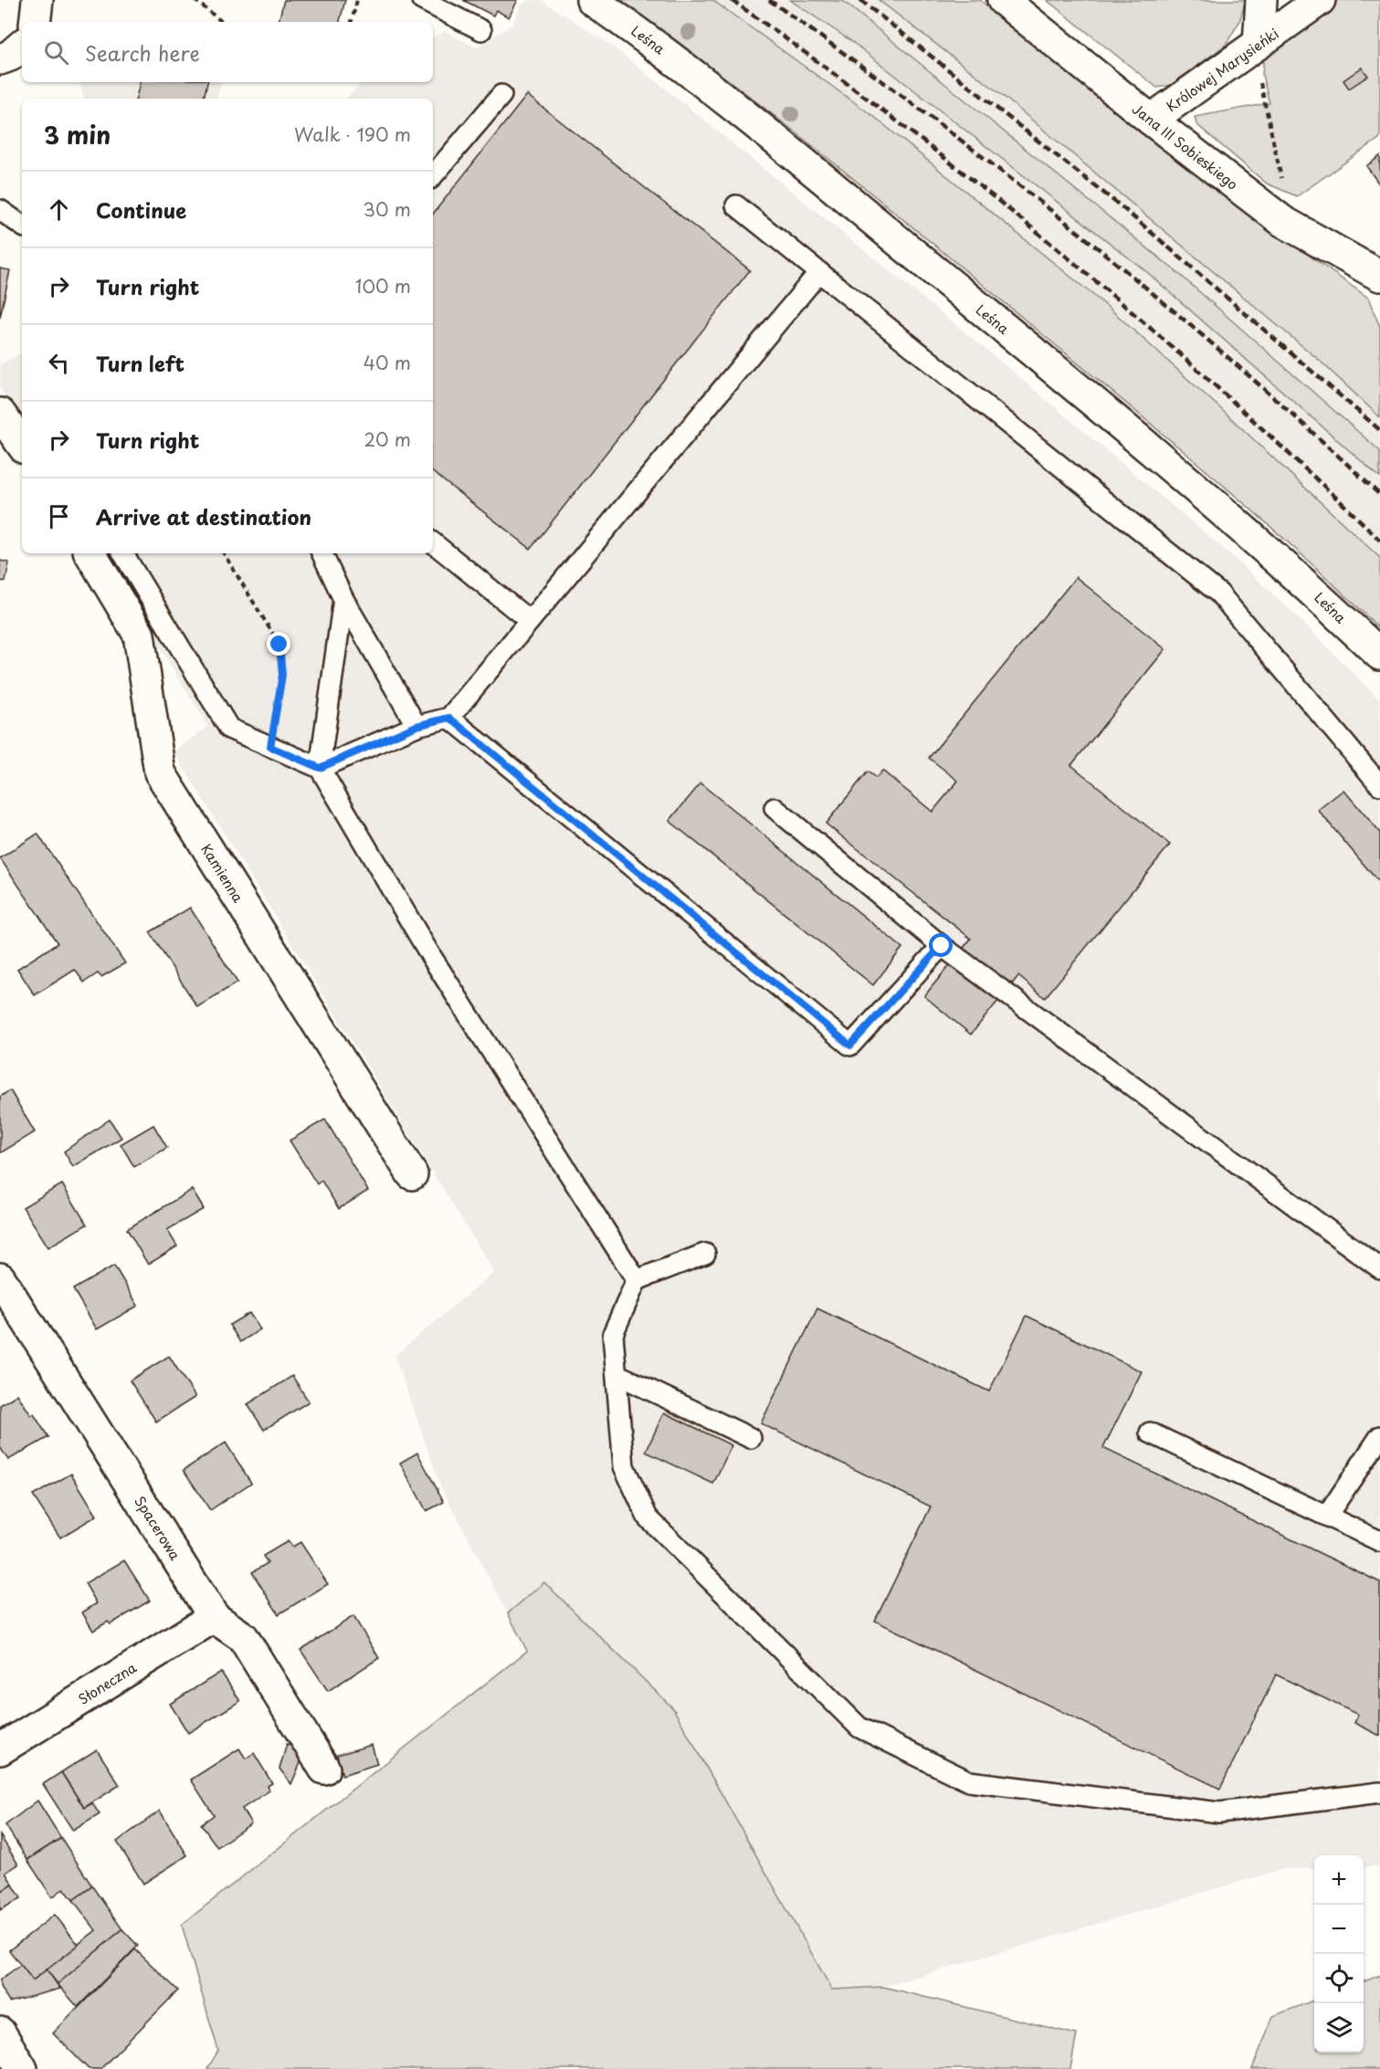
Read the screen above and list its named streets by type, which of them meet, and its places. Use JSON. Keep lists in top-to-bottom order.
{
  "streets": {
    "street": [
      "Leśna",
      "Królowej Marysieńki",
      "Jana III Sobieskiego",
      "Kamienna",
      "Spacerowa",
      "Słoneczna"
    ]
  },
  "crossings": [
    ["Królowej Marysieńki", "Jana III Sobieskiego"],
    ["Spacerowa", "Słoneczna"]
  ],
  "page": {
    "search": "Search here",
    "heading": ["3 min", "Walk · 190 m"],
    "list": [
      ["Continue", "30 m"],
      ["Turn right", "100 m"],
      ["Turn left", "40 m"],
      ["Turn right", "20 m"],
      "Arrive at destination"
    ],
    "map_buttons": ["+", "−"]
  }
}
